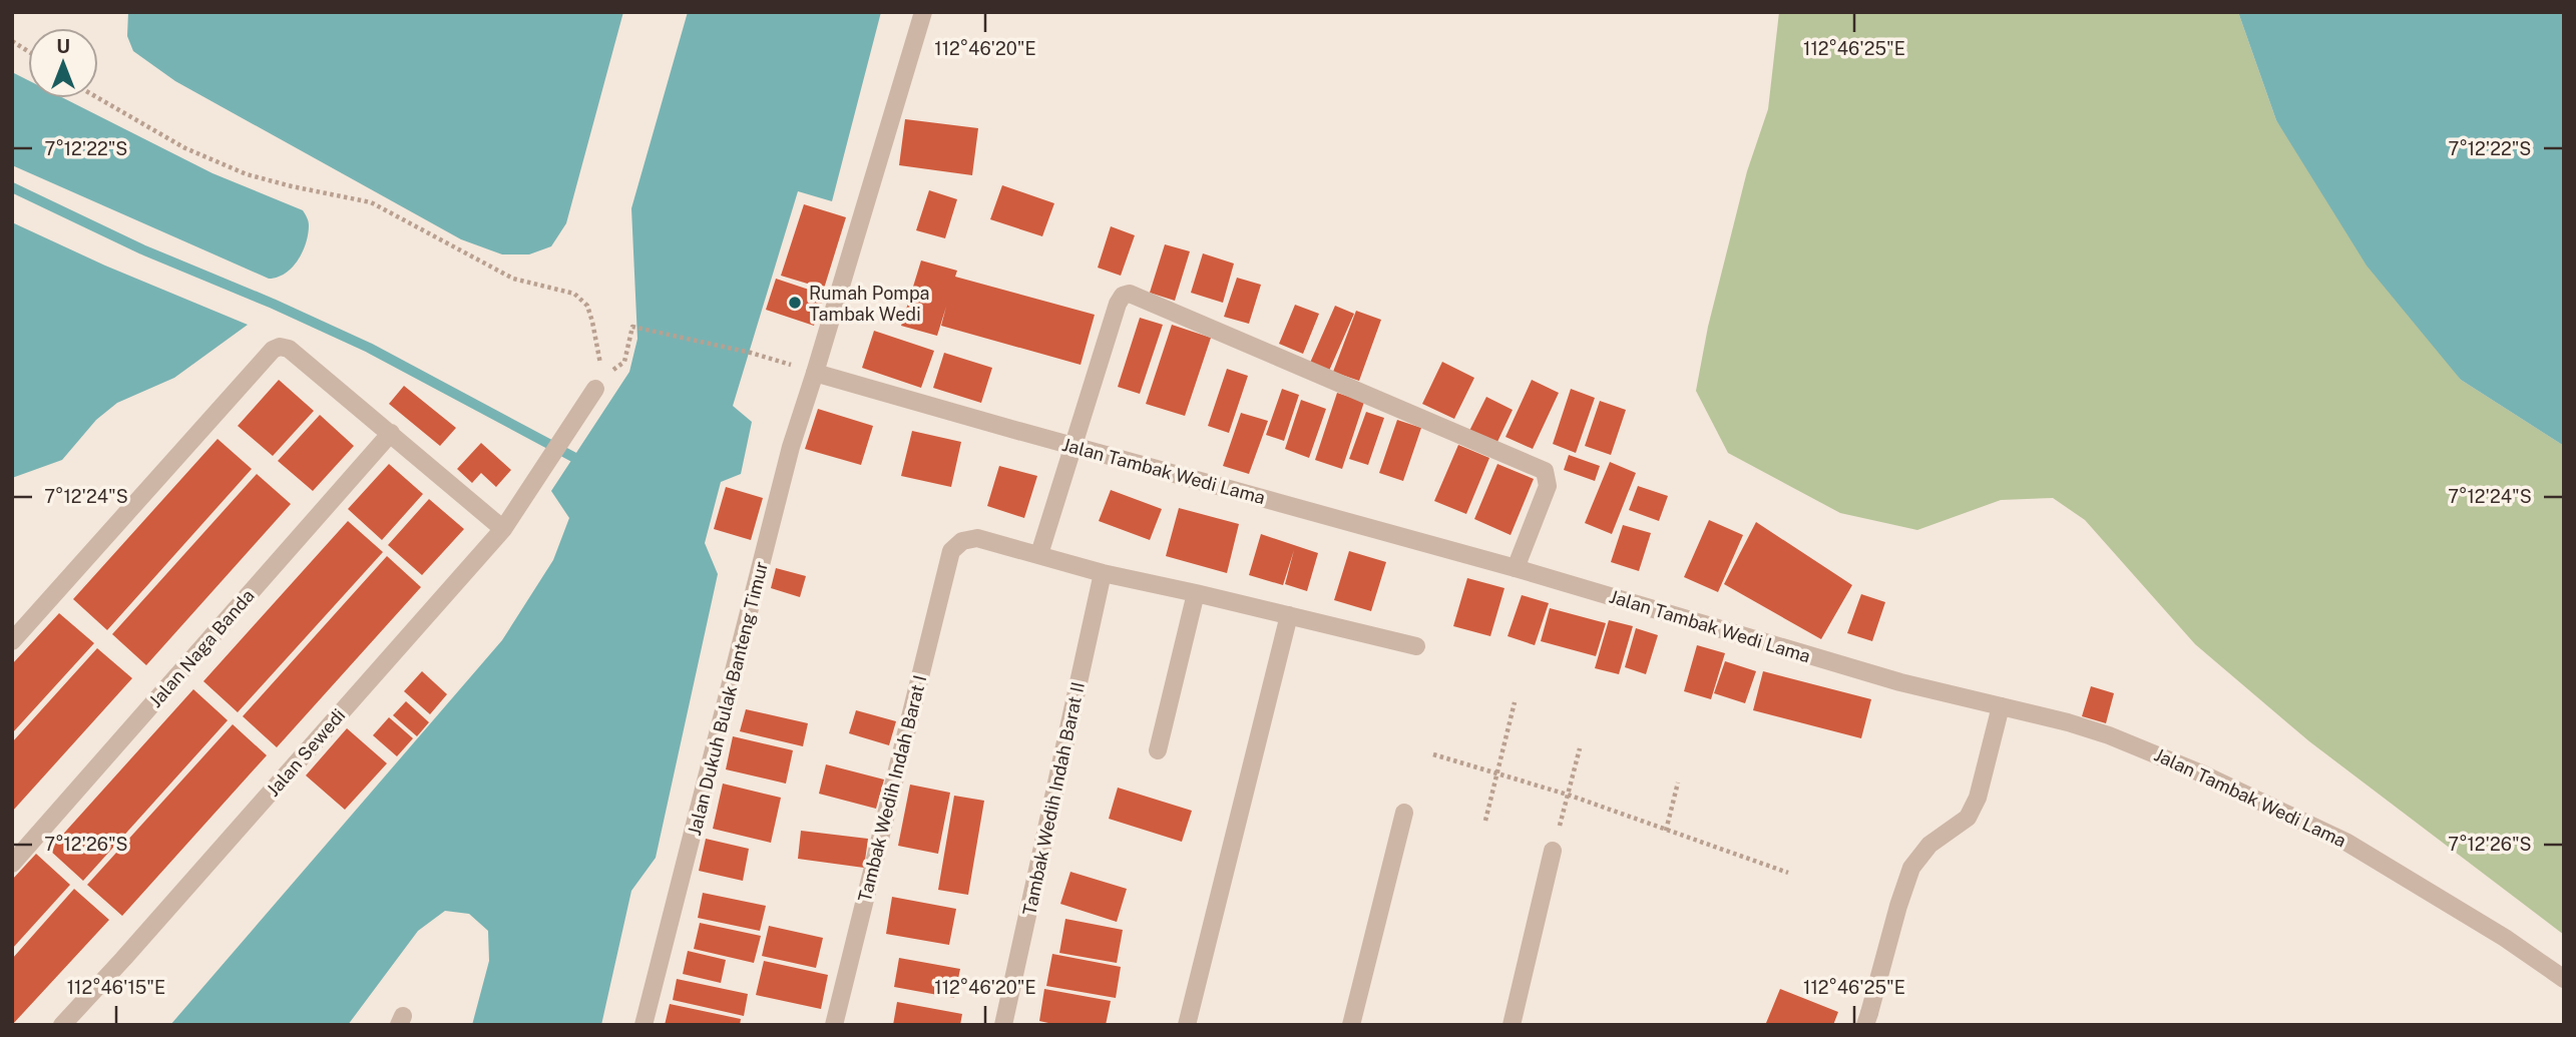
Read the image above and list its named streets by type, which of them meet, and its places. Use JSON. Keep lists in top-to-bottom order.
{
  "streets": {
    "street": [
      "Jalan Tambak Wedi Lama",
      "Jalan Naga Banda",
      "Jalan Dukuh Bulak Banteng Timur",
      "Jalan Sewedi",
      "Tambak Wedih Indah Barat I",
      "Tambak Wedih Indah Barat II"
    ]
  },
  "crossings": [
    ["Jalan Tambak Wedi Lama", "Jalan Dukuh Bulak Banteng Timur"]
  ],
  "places": ["Rumah Pompa Tambak Wedi"],
  "north": "top",
  "coordinates": [
    "112°46'20\"E",
    "112°46'25\"E",
    "7°12'22\"S",
    "7°12'24\"S",
    "7°12'26\"S",
    "112°46'15\"E"
  ]
}
